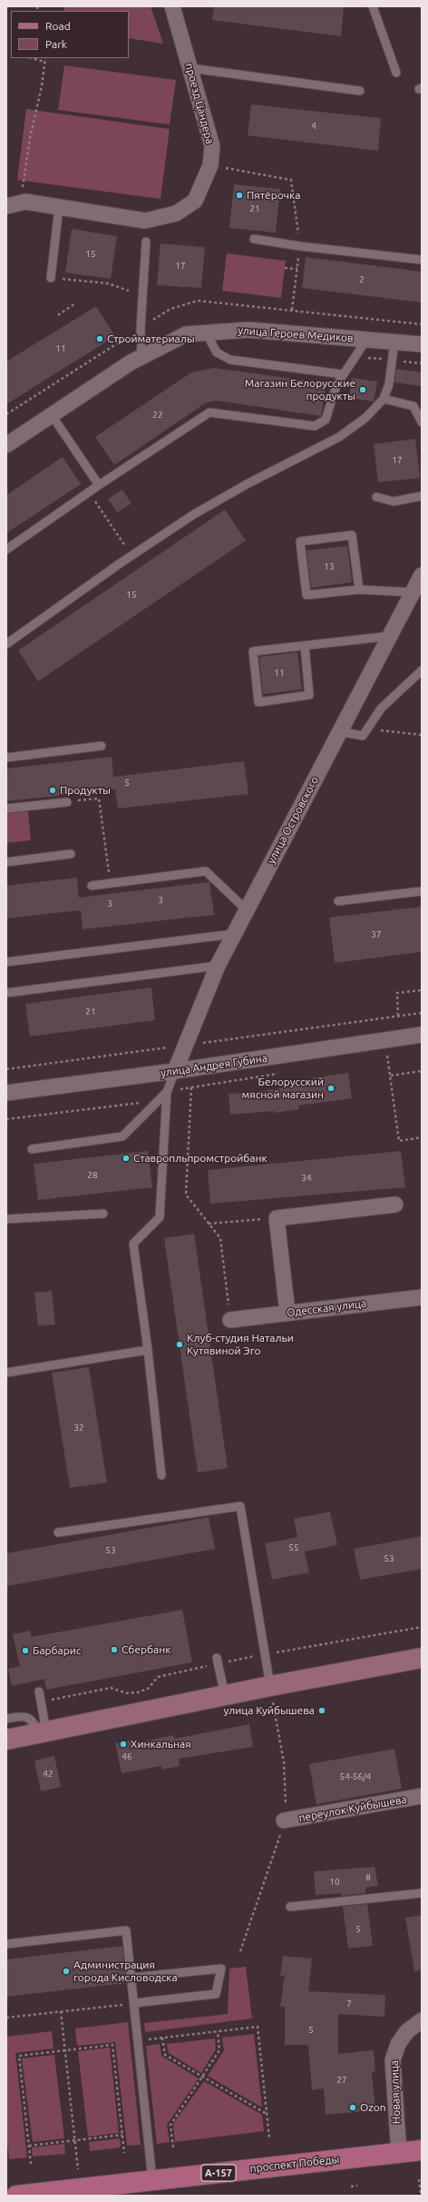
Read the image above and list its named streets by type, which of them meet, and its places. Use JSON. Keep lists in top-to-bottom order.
{
  "streets": {
    "main road": ["проспект Победы", "А-157"],
    "street": [
      "проезд Цандера",
      "улица Героев Медиков",
      "улица Островского",
      "улица Андрея Губина",
      "Одесская улица",
      "переулок Куйбышева",
      "Новая улица"
    ]
  },
  "crossings": [
    ["улица Островского", "улица Андрея Губина"],
    ["Новая улица", "проспект Победы"]
  ],
  "places": [
    "Пятёрочка",
    "Стройматериалы",
    "Магазин Белорусские продукты",
    "Продукты",
    "Белорусский мясной магазин",
    "Ставропльпромстройбанк",
    "Клуб-студия Натальи Кутявиной Эго",
    "Сбербанк",
    "Барбарис",
    "улица Куйбышева",
    "Хинкальная",
    "Администрация города Кисловодска",
    "Ozon"
  ],
  "house_numbers": [
    "4",
    "21",
    "15",
    "17",
    "2",
    "11",
    "22",
    "17",
    "13",
    "15",
    "11",
    "5",
    "3",
    "3",
    "37",
    "21",
    "28",
    "34",
    "32",
    "55",
    "53",
    "53",
    "46",
    "42",
    "54-56/4",
    "8",
    "10",
    "5",
    "7",
    "5",
    "27"
  ],
  "legend": ["Road", "Park"]
}
